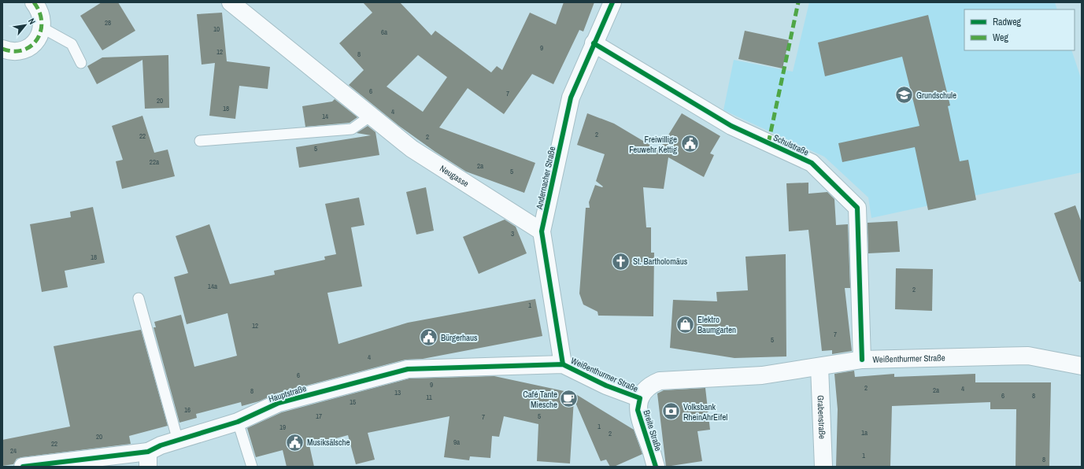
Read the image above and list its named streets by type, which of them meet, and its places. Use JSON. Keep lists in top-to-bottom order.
{
  "streets": {
    "street": [
      "Schulstraße",
      "Neugasse",
      "Andernacher Straße",
      "Weißenthurmer Straße",
      "Hauptstraße",
      "Grabenstraße",
      "Breite Straße"
    ]
  },
  "crossings": [
    ["Schulstraße", "Andernacher Straße"],
    ["Schulstraße", "Weißenthurmer Straße"],
    ["Neugasse", "Andernacher Straße"],
    ["Andernacher Straße", "Weißenthurmer Straße"],
    ["Andernacher Straße", "Hauptstraße"],
    ["Weißenthurmer Straße", "Hauptstraße"],
    ["Weißenthurmer Straße", "Grabenstraße"],
    ["Weißenthurmer Straße", "Breite Straße"]
  ],
  "places": {
    "school or university": ["Grundschule"],
    "public building": ["Freiwillige Feuwehr Kettig", "Bürgerhaus", "Musiksälsche"],
    "church": ["St. Bartholomäus"],
    "shop": ["Elektro Baumgarten"],
    "cafe": ["Café Tante Miesche"],
    "bank": ["Volksbank RheinAhrEifel"]
  },
  "house_numbers": [
    "28",
    "10",
    "6a",
    "9",
    "12",
    "8",
    "6",
    "7",
    "20",
    "18",
    "4",
    "14",
    "2",
    "22",
    "2",
    "5",
    "22a",
    "2a",
    "5",
    "3",
    "18",
    "14a",
    "2",
    "1",
    "12",
    "7",
    "5",
    "4",
    "6",
    "9",
    "2",
    "4",
    "2a",
    "8",
    "13",
    "6",
    "8",
    "11",
    "15",
    "16",
    "17",
    "5",
    "7",
    "1",
    "19",
    "1a",
    "2",
    "20",
    "9a",
    "22",
    "24",
    "1",
    "8"
  ],
  "legend": ["Radweg", "Weg"],
  "north": "top right"
}
